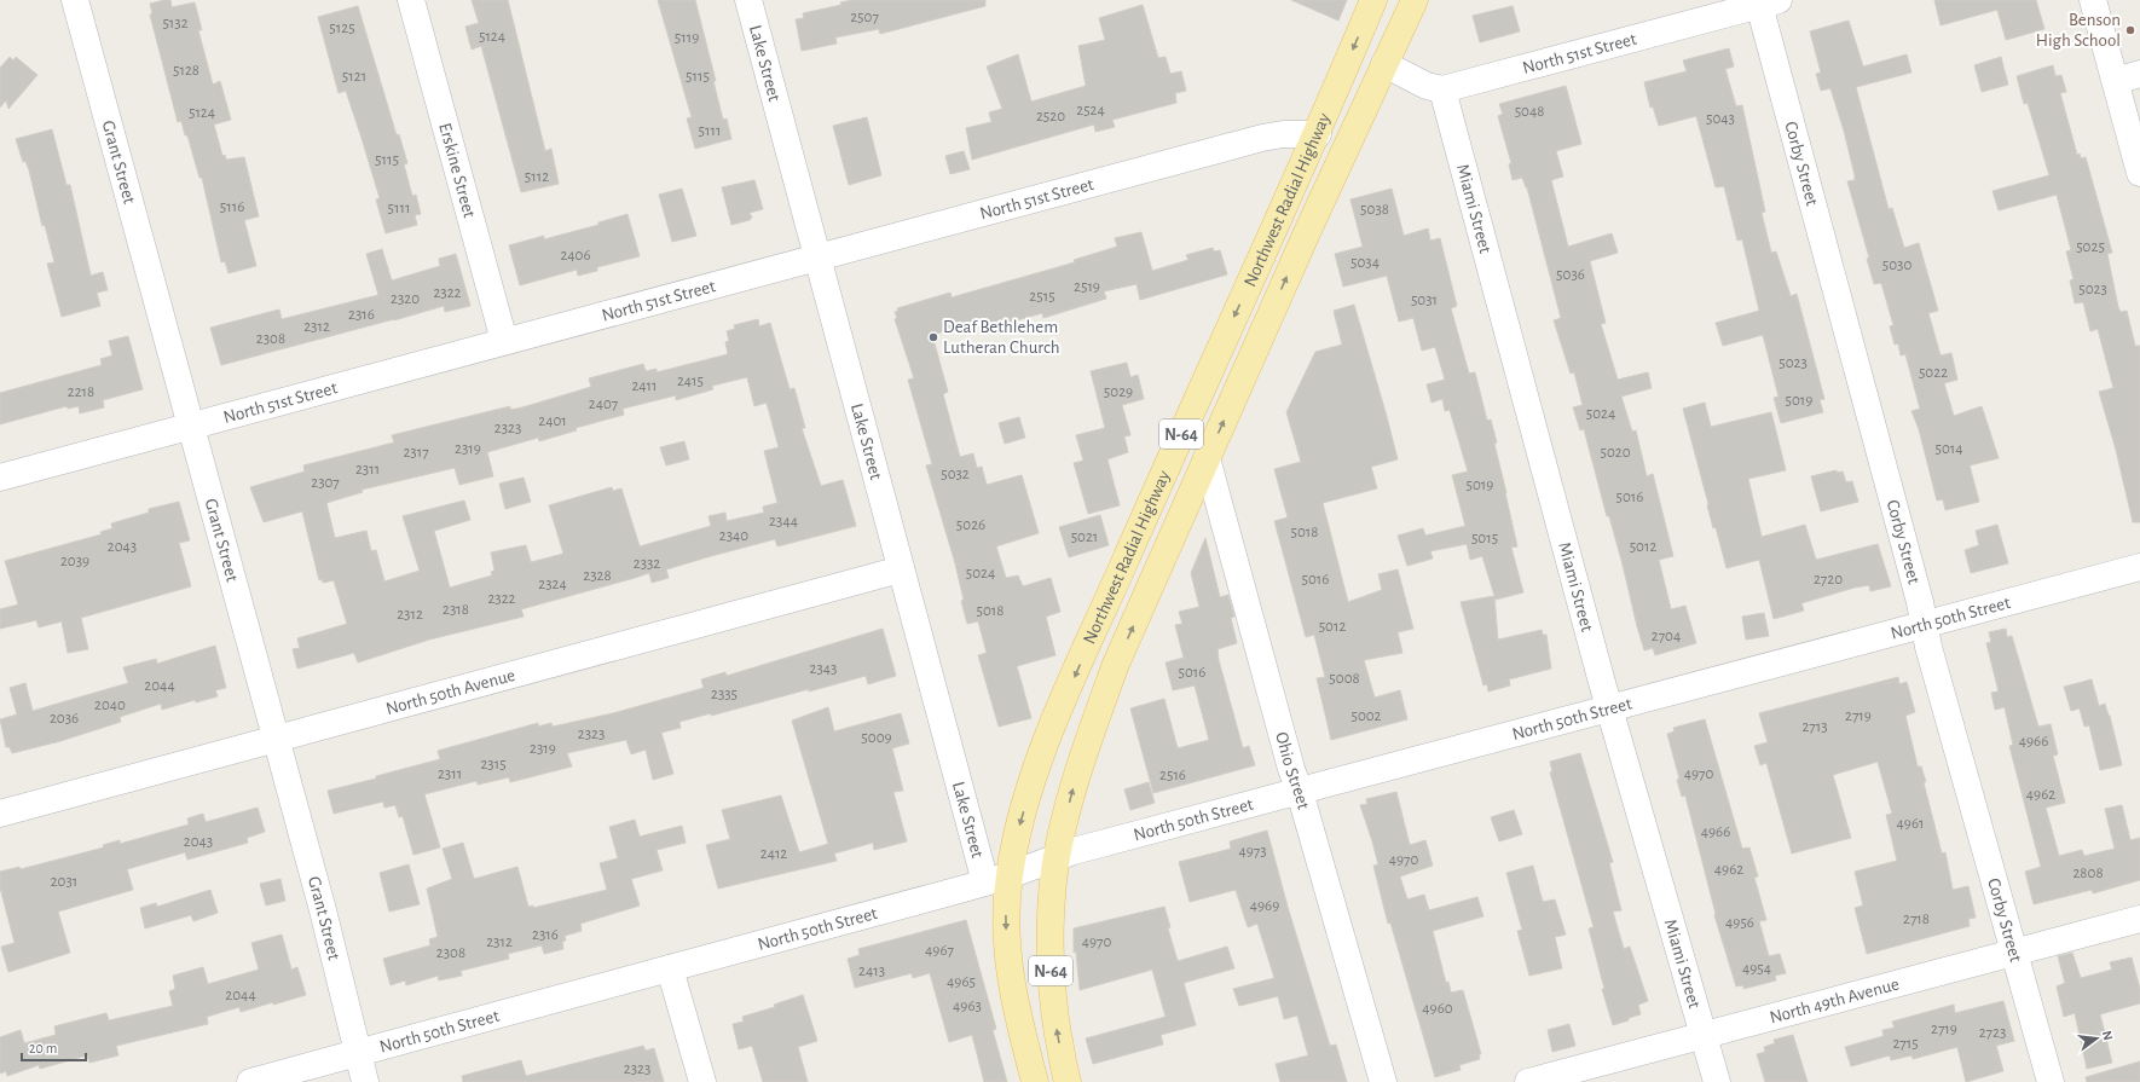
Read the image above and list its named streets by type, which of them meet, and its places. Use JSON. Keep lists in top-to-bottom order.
{
  "streets": {
    "main road": ["Northwest Radial Highway", "N-64"],
    "street": [
      "North 51st Street",
      "Lake Street",
      "Grant Street",
      "Corby Street",
      "Erskine Street",
      "Miami Street",
      "North 50th Street",
      "North 50th Avenue",
      "Ohio Street",
      "North 49th Avenue"
    ]
  },
  "crossings": [
    ["North 51st Street", "Lake Street"],
    ["North 51st Street", "Grant Street"],
    ["North 51st Street", "Corby Street"],
    ["North 51st Street", "Erskine Street"],
    ["North 51st Street", "Northwest Radial Highway"],
    ["North 51st Street", "Miami Street"],
    ["Lake Street", "Northwest Radial Highway"],
    ["Lake Street", "North 50th Street"],
    ["Lake Street", "North 50th Avenue"],
    ["Grant Street", "North 50th Street"],
    ["Grant Street", "North 50th Avenue"],
    ["Corby Street", "North 50th Street"],
    ["Corby Street", "North 49th Avenue"],
    ["Northwest Radial Highway", "North 50th Street"],
    ["Northwest Radial Highway", "Ohio Street"],
    ["Miami Street", "North 50th Street"],
    ["Miami Street", "North 49th Avenue"],
    ["North 50th Street", "Ohio Street"]
  ],
  "places": ["Benson High School", "Deaf Bethlehem Lutheran Church"],
  "house_numbers": [
    "2507",
    "5132",
    "5125",
    "5124",
    "5119",
    "5128",
    "5121",
    "5115",
    "2524",
    "5048",
    "5124",
    "2520",
    "5043",
    "5111",
    "5115",
    "5112",
    "5116",
    "5111",
    "5038",
    "5025",
    "2406",
    "5034",
    "5030",
    "5036",
    "2519",
    "5023",
    "2322",
    "2515",
    "2320",
    "5031",
    "2316",
    "2312",
    "2308",
    "5023",
    "5022",
    "2415",
    "2411",
    "2218",
    "5029",
    "5019",
    "2407",
    "5024",
    "2401",
    "2323",
    "2319",
    "5014",
    "2317",
    "5020",
    "2311",
    "5032",
    "2307",
    "5019",
    "5016",
    "2344",
    "5026",
    "5018",
    "2340",
    "5021",
    "5015",
    "2043",
    "5012",
    "2039",
    "2332",
    "5024",
    "2328",
    "5016",
    "2720",
    "2324",
    "2322",
    "2318",
    "5018",
    "2312",
    "5012",
    "2704",
    "2343",
    "5016",
    "5008",
    "2044",
    "2335",
    "2040",
    "5002",
    "2719",
    "2036",
    "2713",
    "2323",
    "5009",
    "4966",
    "2319",
    "2315",
    "2311",
    "4970",
    "2516",
    "4962",
    "4961",
    "4966",
    "2043",
    "4973",
    "2412",
    "4970",
    "4962",
    "2808",
    "2031",
    "4969",
    "2718",
    "4956",
    "2316",
    "2312",
    "4970",
    "4967",
    "2308",
    "4954",
    "2413",
    "4965",
    "2044",
    "4963",
    "4960",
    "2719",
    "2723",
    "2715",
    "2323"
  ],
  "scale_bar": "20 m",
  "north": "right"
}
